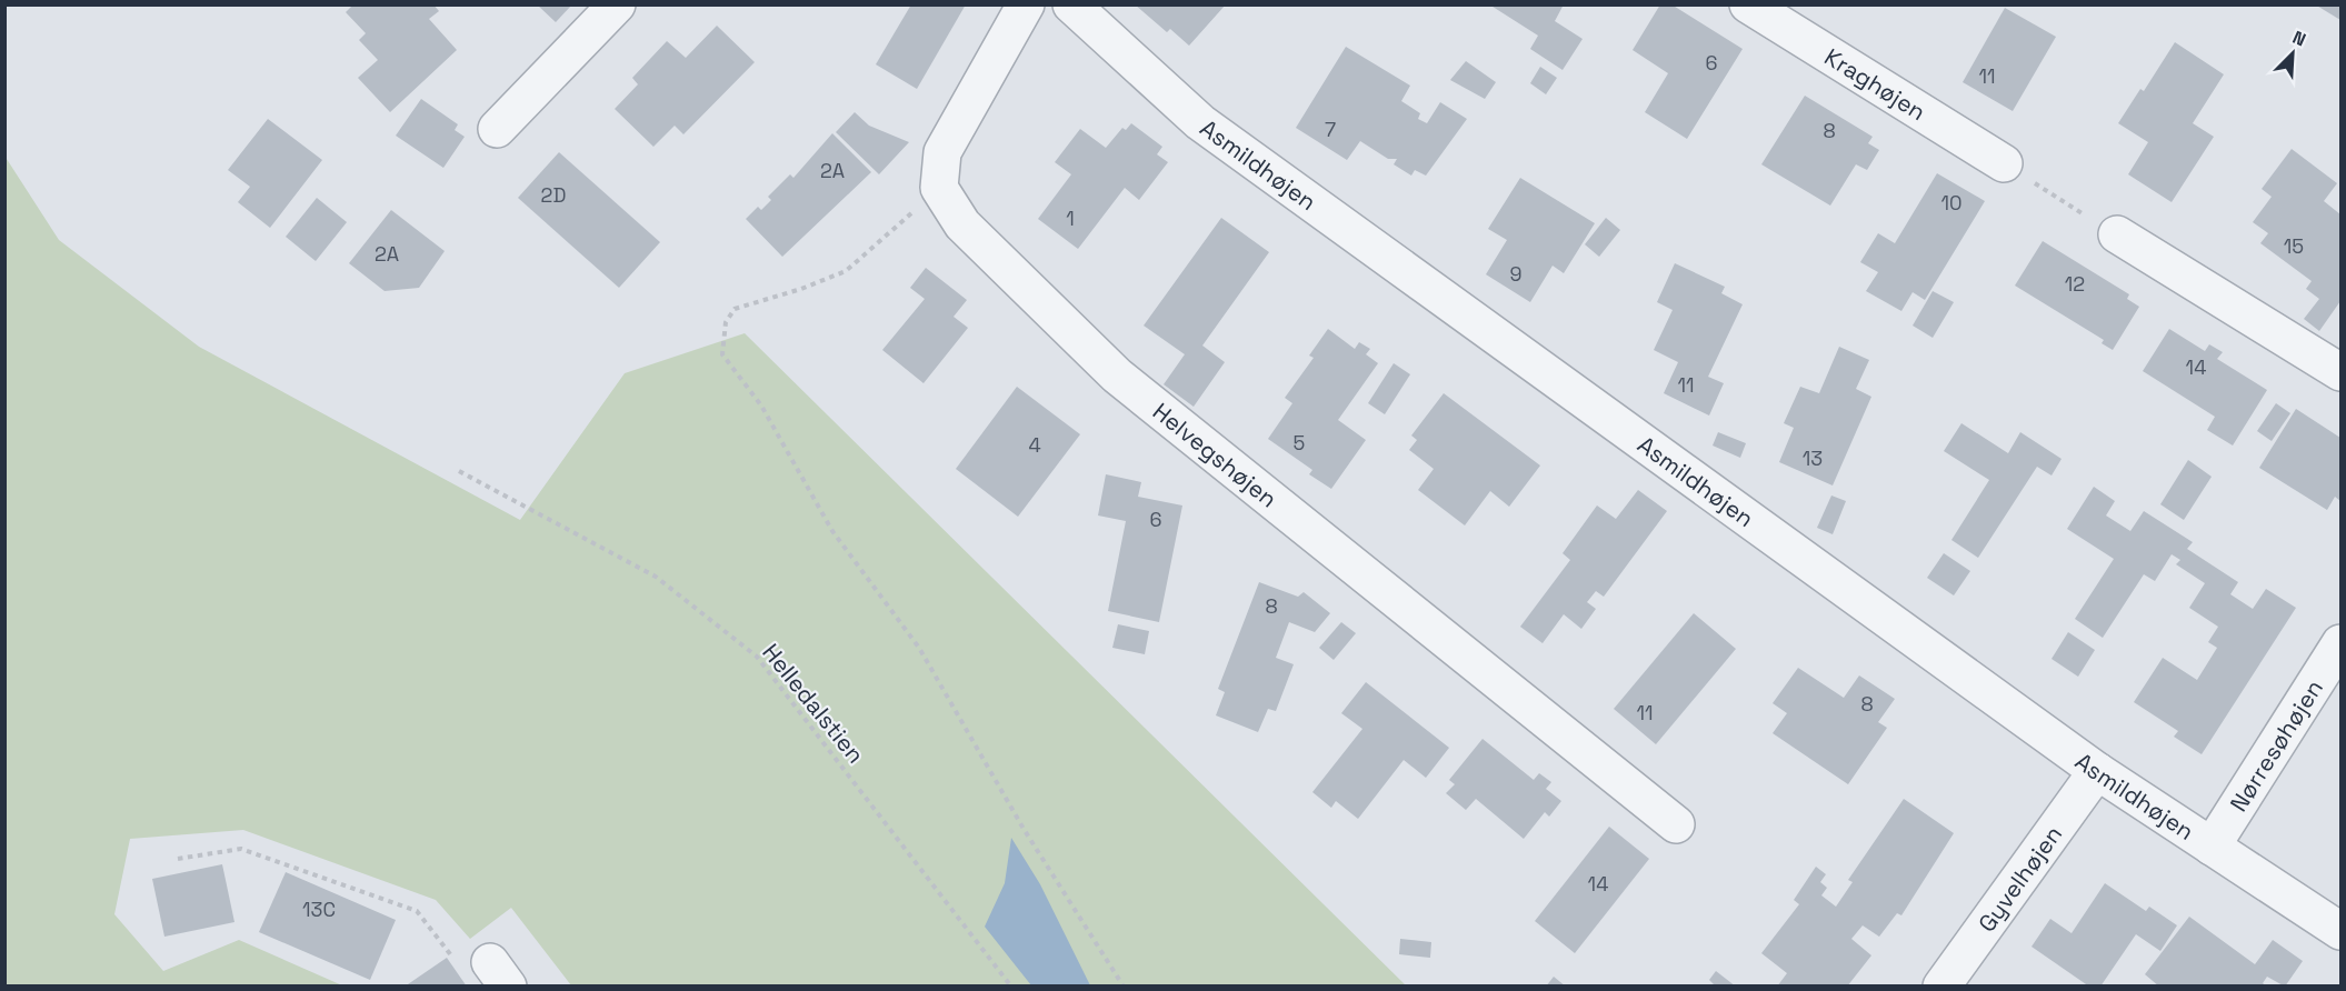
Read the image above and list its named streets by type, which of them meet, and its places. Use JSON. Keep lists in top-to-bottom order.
{
  "streets": {
    "street": [
      "Kraghøjen",
      "Asmildhøjen",
      "Helvegshøjen",
      "Nørresøhøjen",
      "Gyvelhøjen"
    ],
    "path": ["Helledalstien"]
  },
  "crossings": [
    ["Asmildhøjen", "Nørresøhøjen"],
    ["Asmildhøjen", "Gyvelhøjen"]
  ],
  "house_numbers": [
    "6",
    "11",
    "7",
    "8",
    "2A",
    "2D",
    "10",
    "1",
    "15",
    "2A",
    "9",
    "12",
    "14",
    "11",
    "5",
    "4",
    "13",
    "6",
    "8",
    "8",
    "11",
    "14",
    "13C"
  ],
  "north": "top right"
}
